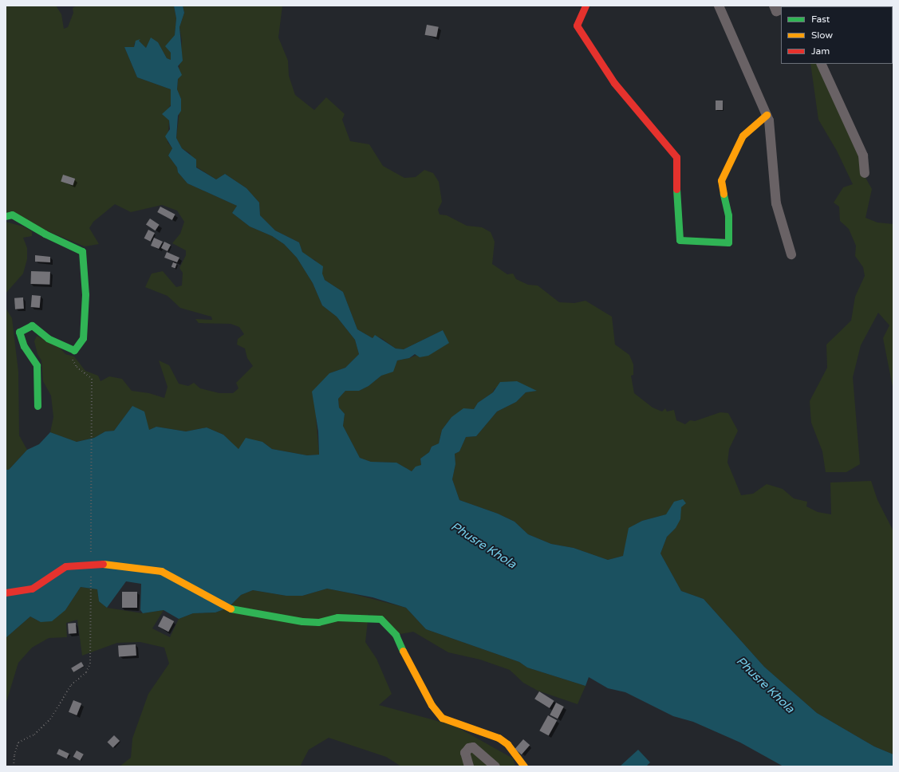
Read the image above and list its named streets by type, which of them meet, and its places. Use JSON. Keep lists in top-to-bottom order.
{
  "water": ["Phusre Khola"],
  "legend": ["Fast", "Slow", "Jam"]
}
